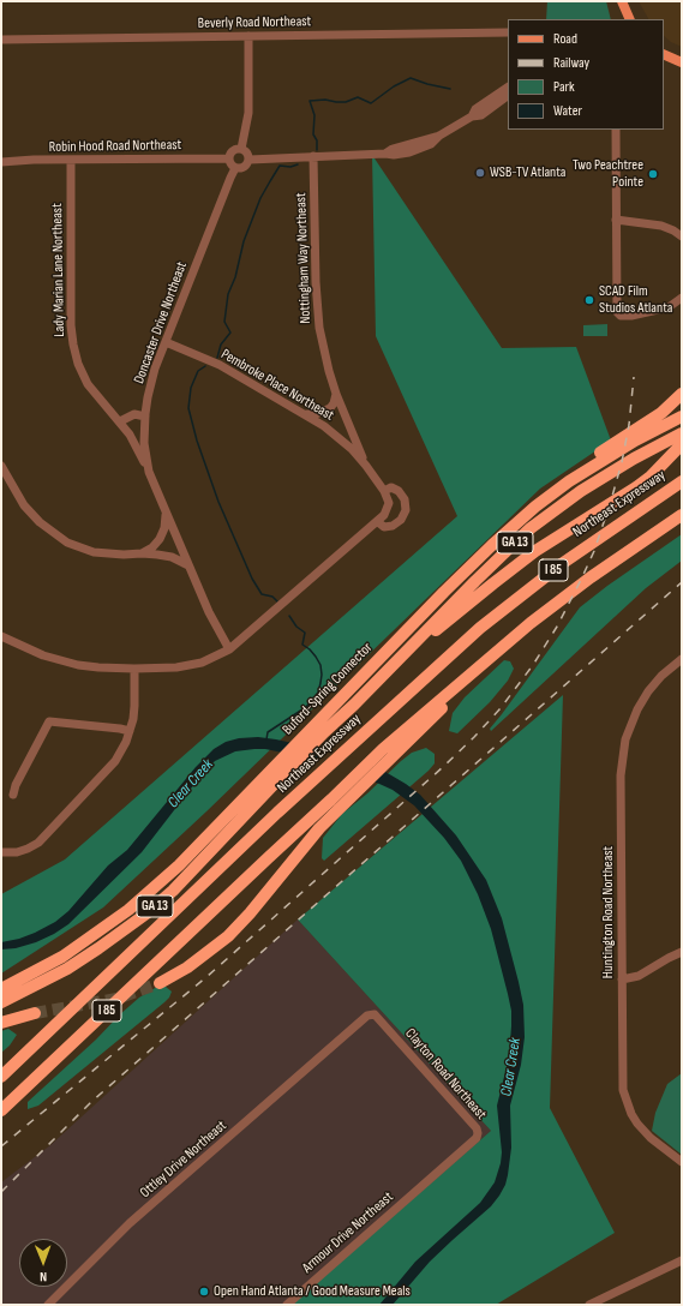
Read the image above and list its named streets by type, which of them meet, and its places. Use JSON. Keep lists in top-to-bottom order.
{
  "streets": {
    "highway": [
      "Northeast Expressway",
      "GA 13",
      "I 85",
      "Buford-Spring Connector"
    ],
    "street": [
      "Beverly Road Northeast",
      "Robin Hood Road Northeast",
      "Nottingham Way Northeast",
      "Lady Marian Lane Northeast",
      "Doncaster Drive Northeast",
      "Pembroke Place Northeast",
      "Huntington Road Northeast",
      "Clayton Road Northeast",
      "Ottley Drive Northeast",
      "Armour Drive Northeast"
    ]
  },
  "crossings": [
    ["Robin Hood Road Northeast", "Lady Marian Lane Northeast"],
    ["Robin Hood Road Northeast", "Doncaster Drive Northeast"],
    ["Nottingham Way Northeast", "Pembroke Place Northeast"],
    ["Lady Marian Lane Northeast", "Doncaster Drive Northeast"],
    ["Doncaster Drive Northeast", "Pembroke Place Northeast"],
    ["Clayton Road Northeast", "Ottley Drive Northeast"],
    ["Clayton Road Northeast", "Armour Drive Northeast"]
  ],
  "water": ["Clear Creek"],
  "places": [
    "WSB-TV Atlanta",
    "Two Peachtree Pointe",
    "SCAD Film Studios Atlanta",
    "Open Hand Atlanta / Good Measure Meals"
  ],
  "legend": [
    "Road",
    "Railway",
    "Park",
    "Water"
  ],
  "north": "bottom"
}
